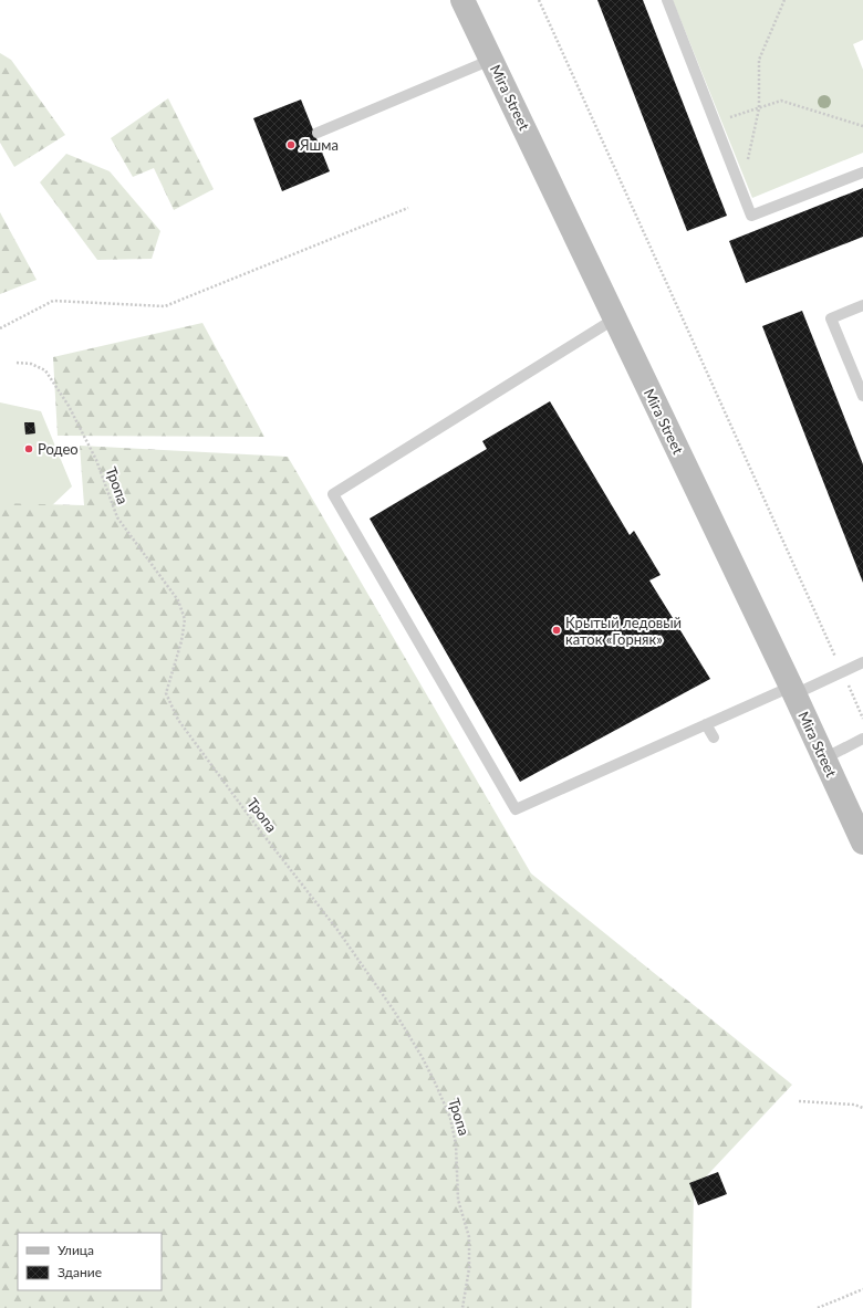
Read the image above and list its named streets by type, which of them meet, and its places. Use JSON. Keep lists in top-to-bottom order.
{
  "streets": {
    "main road": ["Mira Street"],
    "path": ["Тропа"]
  },
  "places": ["Яшма", "Родео", "Крытый ледовый каток «Горняк»"],
  "legend": ["Улица", "Здание"]
}
